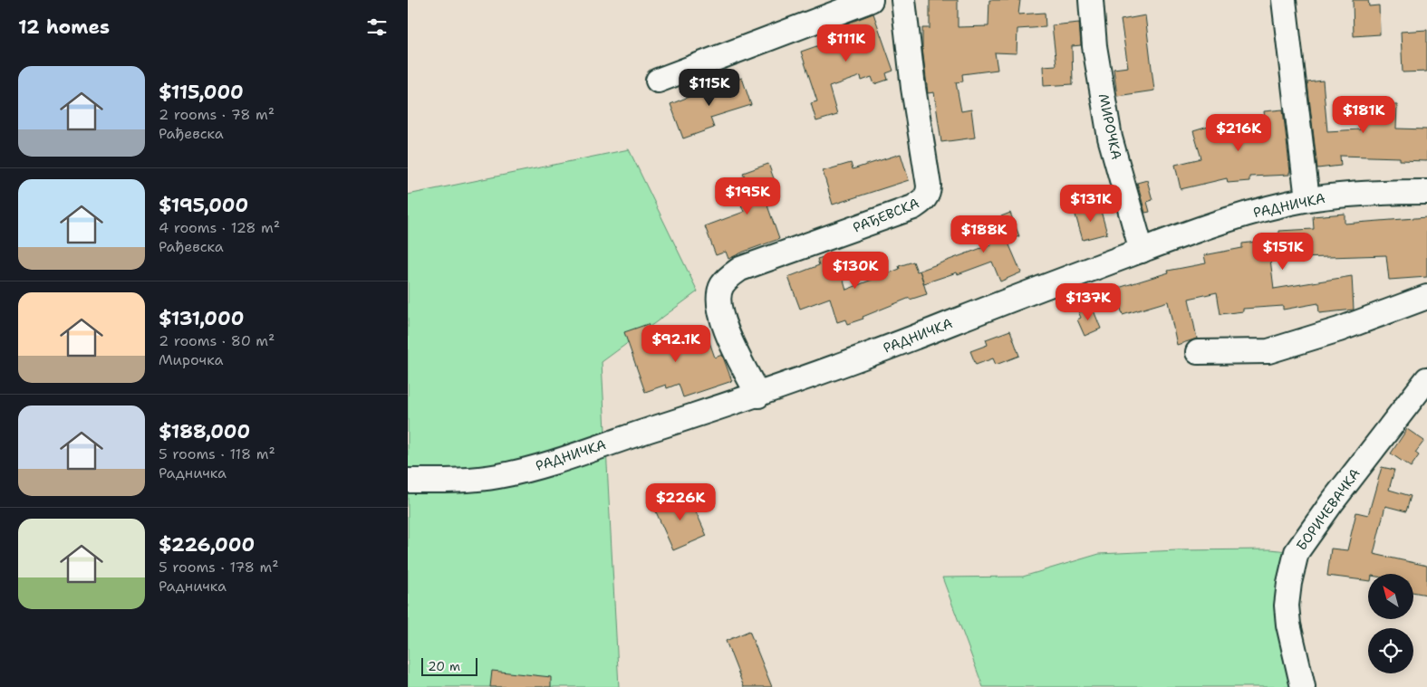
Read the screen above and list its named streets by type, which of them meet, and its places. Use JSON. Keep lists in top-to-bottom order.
{
  "streets": {
    "street": [
      "МИРОЧКА",
      "РАДНИЧКА",
      "РАЂЕВСКА",
      "БОРИЧЕВАЧКА"
    ]
  },
  "crossings": [
    ["МИРОЧКА", "РАДНИЧКА"],
    ["РАДНИЧКА", "РАЂЕВСКА"]
  ],
  "scale_bar": "20 m",
  "north": "top left",
  "page": {
    "heading": "12 homes",
    "price": [
      "$111K",
      "$115K",
      "$181K",
      "$216K",
      "$195K",
      "$131K",
      "$188K",
      "$151K",
      "$130K",
      "$137K",
      "$92.1K",
      "$226K"
    ],
    "list": [
      {
        "name": "$115,000",
        "note": "2 rooms · 78 m² · Рађевска"
      },
      {
        "name": "$195,000",
        "note": "4 rooms · 128 m² · Рађевска"
      },
      {
        "name": "$131,000",
        "note": "2 rooms · 80 m² · Мирочка"
      },
      {
        "name": "$188,000",
        "note": "5 rooms · 118 m² · Радничка"
      },
      {
        "name": "$226,000",
        "note": "5 rooms · 178 m² · Радничка"
      }
    ],
    "scale": "20 m"
  }
}
